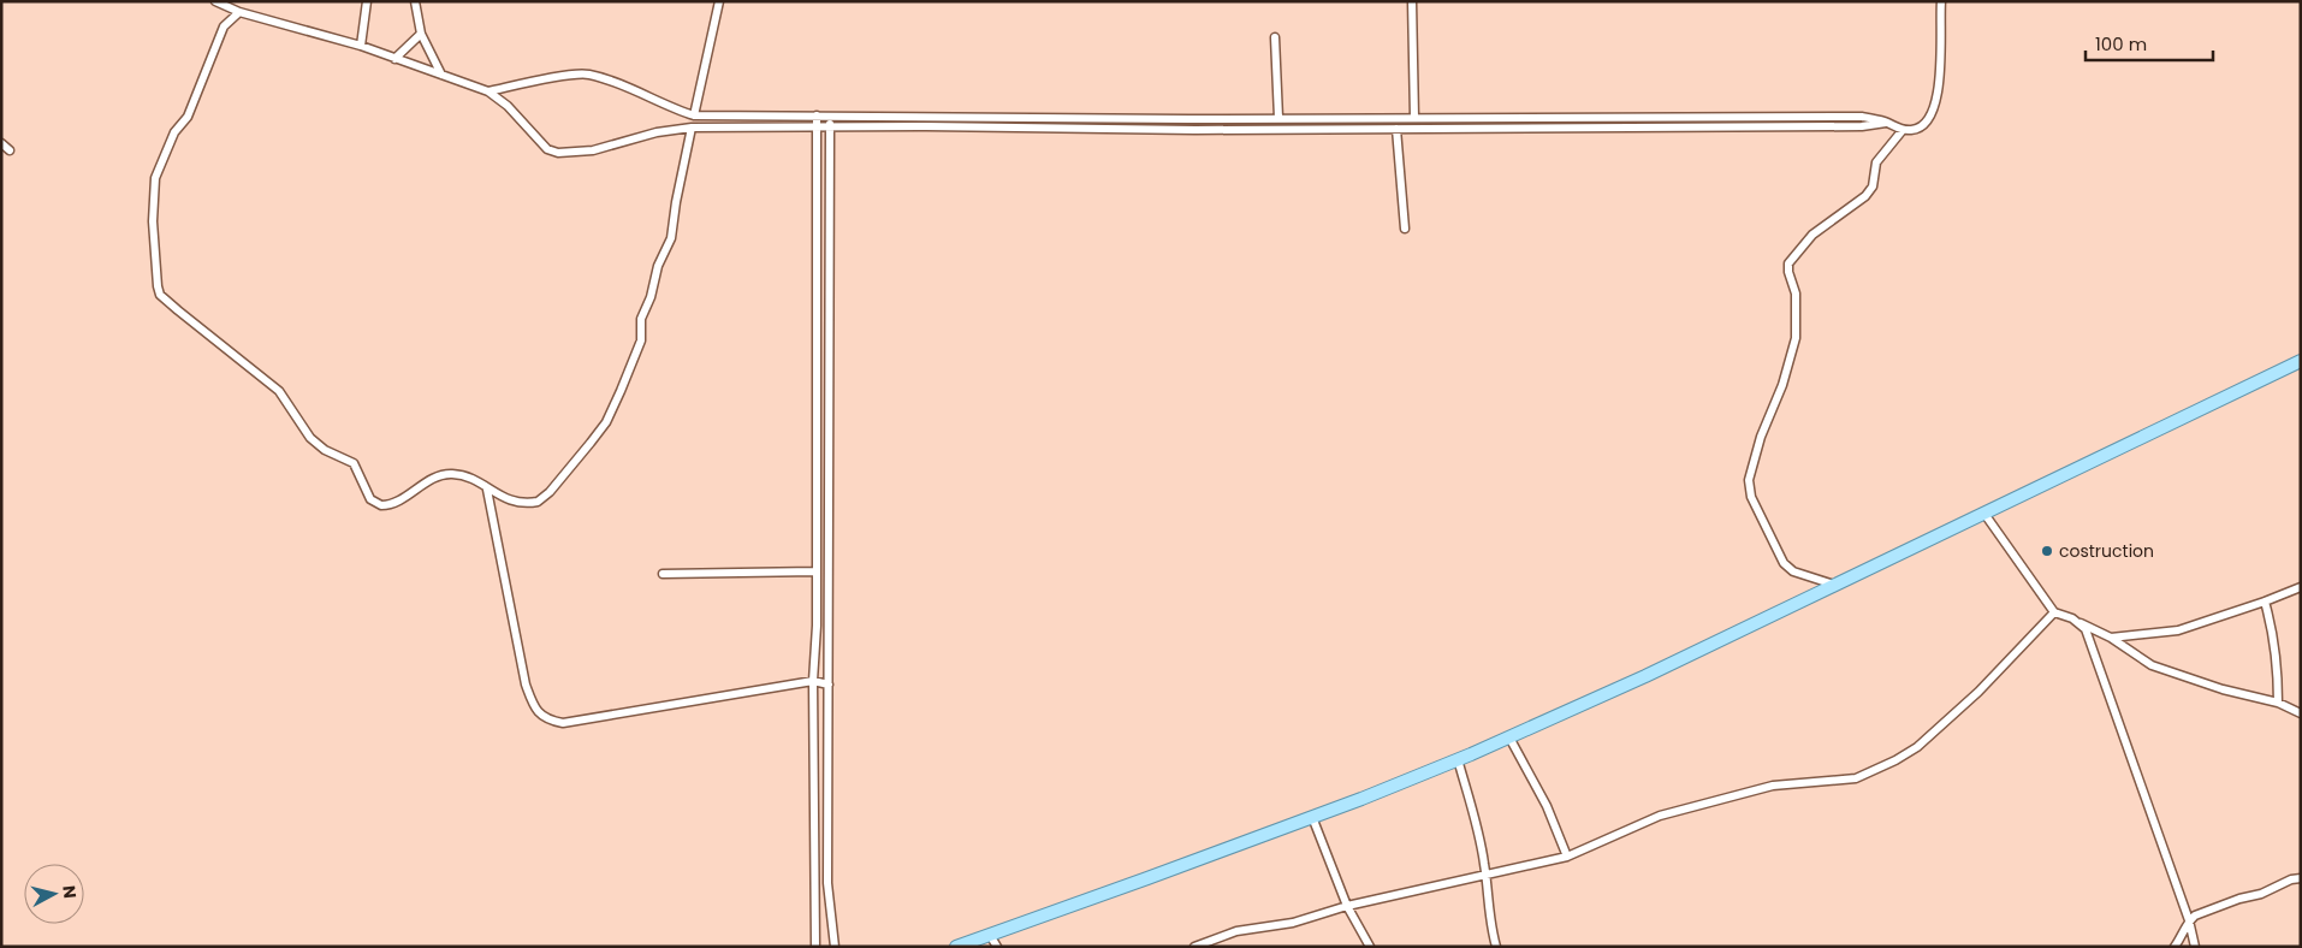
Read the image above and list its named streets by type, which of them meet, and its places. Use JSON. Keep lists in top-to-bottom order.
{
  "places": ["costruction"],
  "scale_bar": "100 m",
  "north": "right"
}
